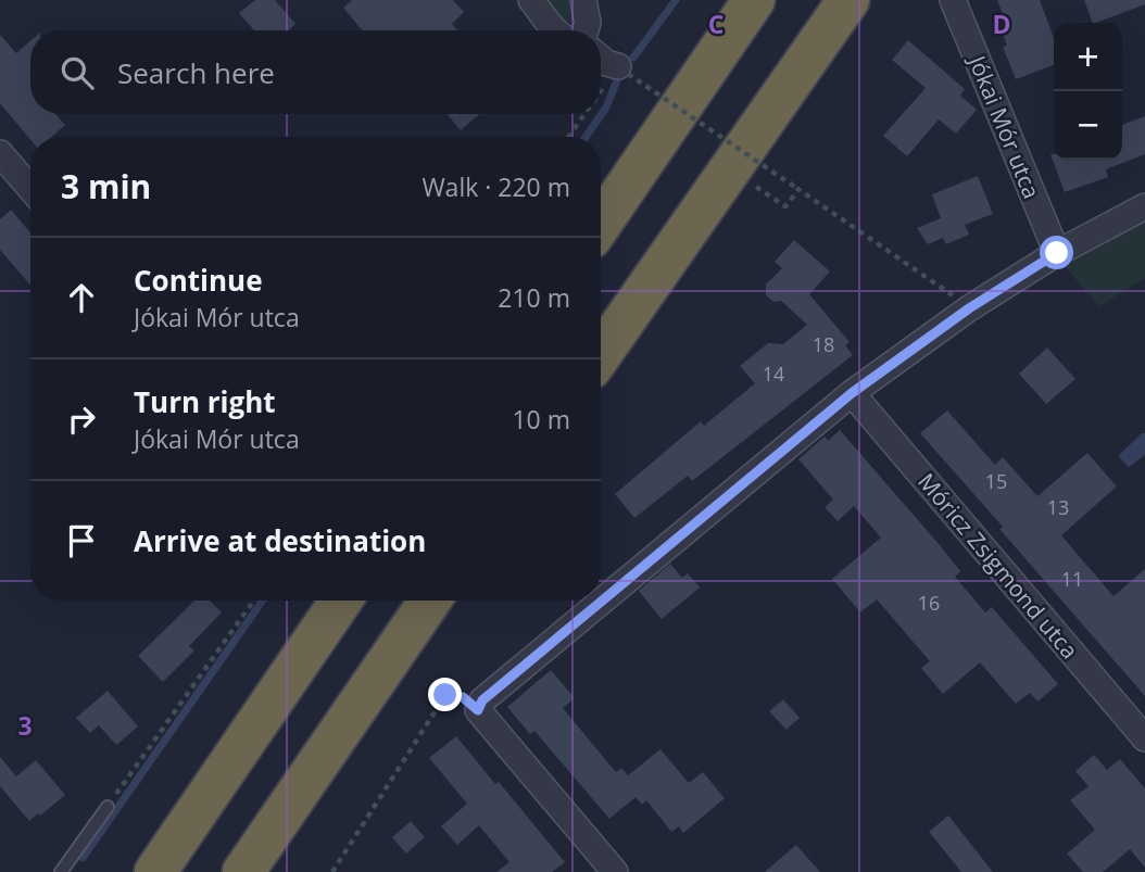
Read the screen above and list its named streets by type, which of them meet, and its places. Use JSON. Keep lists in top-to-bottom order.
{
  "streets": {
    "street": ["Jókai Mór utca", "Móricz Zsigmond utca"]
  },
  "house_numbers": [
    "18",
    "14",
    "15",
    "13",
    "11",
    "16"
  ],
  "page": {
    "map_buttons": ["+", "−"],
    "search": "Search here",
    "heading": ["3 min", "Walk · 220 m"],
    "list": [
      ["Continue", "Jókai Mór utca", "210 m"],
      ["Turn right", "Jókai Mór utca", "10 m"],
      "Arrive at destination"
    ]
  },
  "grid": {
    "columns": ["C", "D"],
    "rows": ["3"]
  }
}
